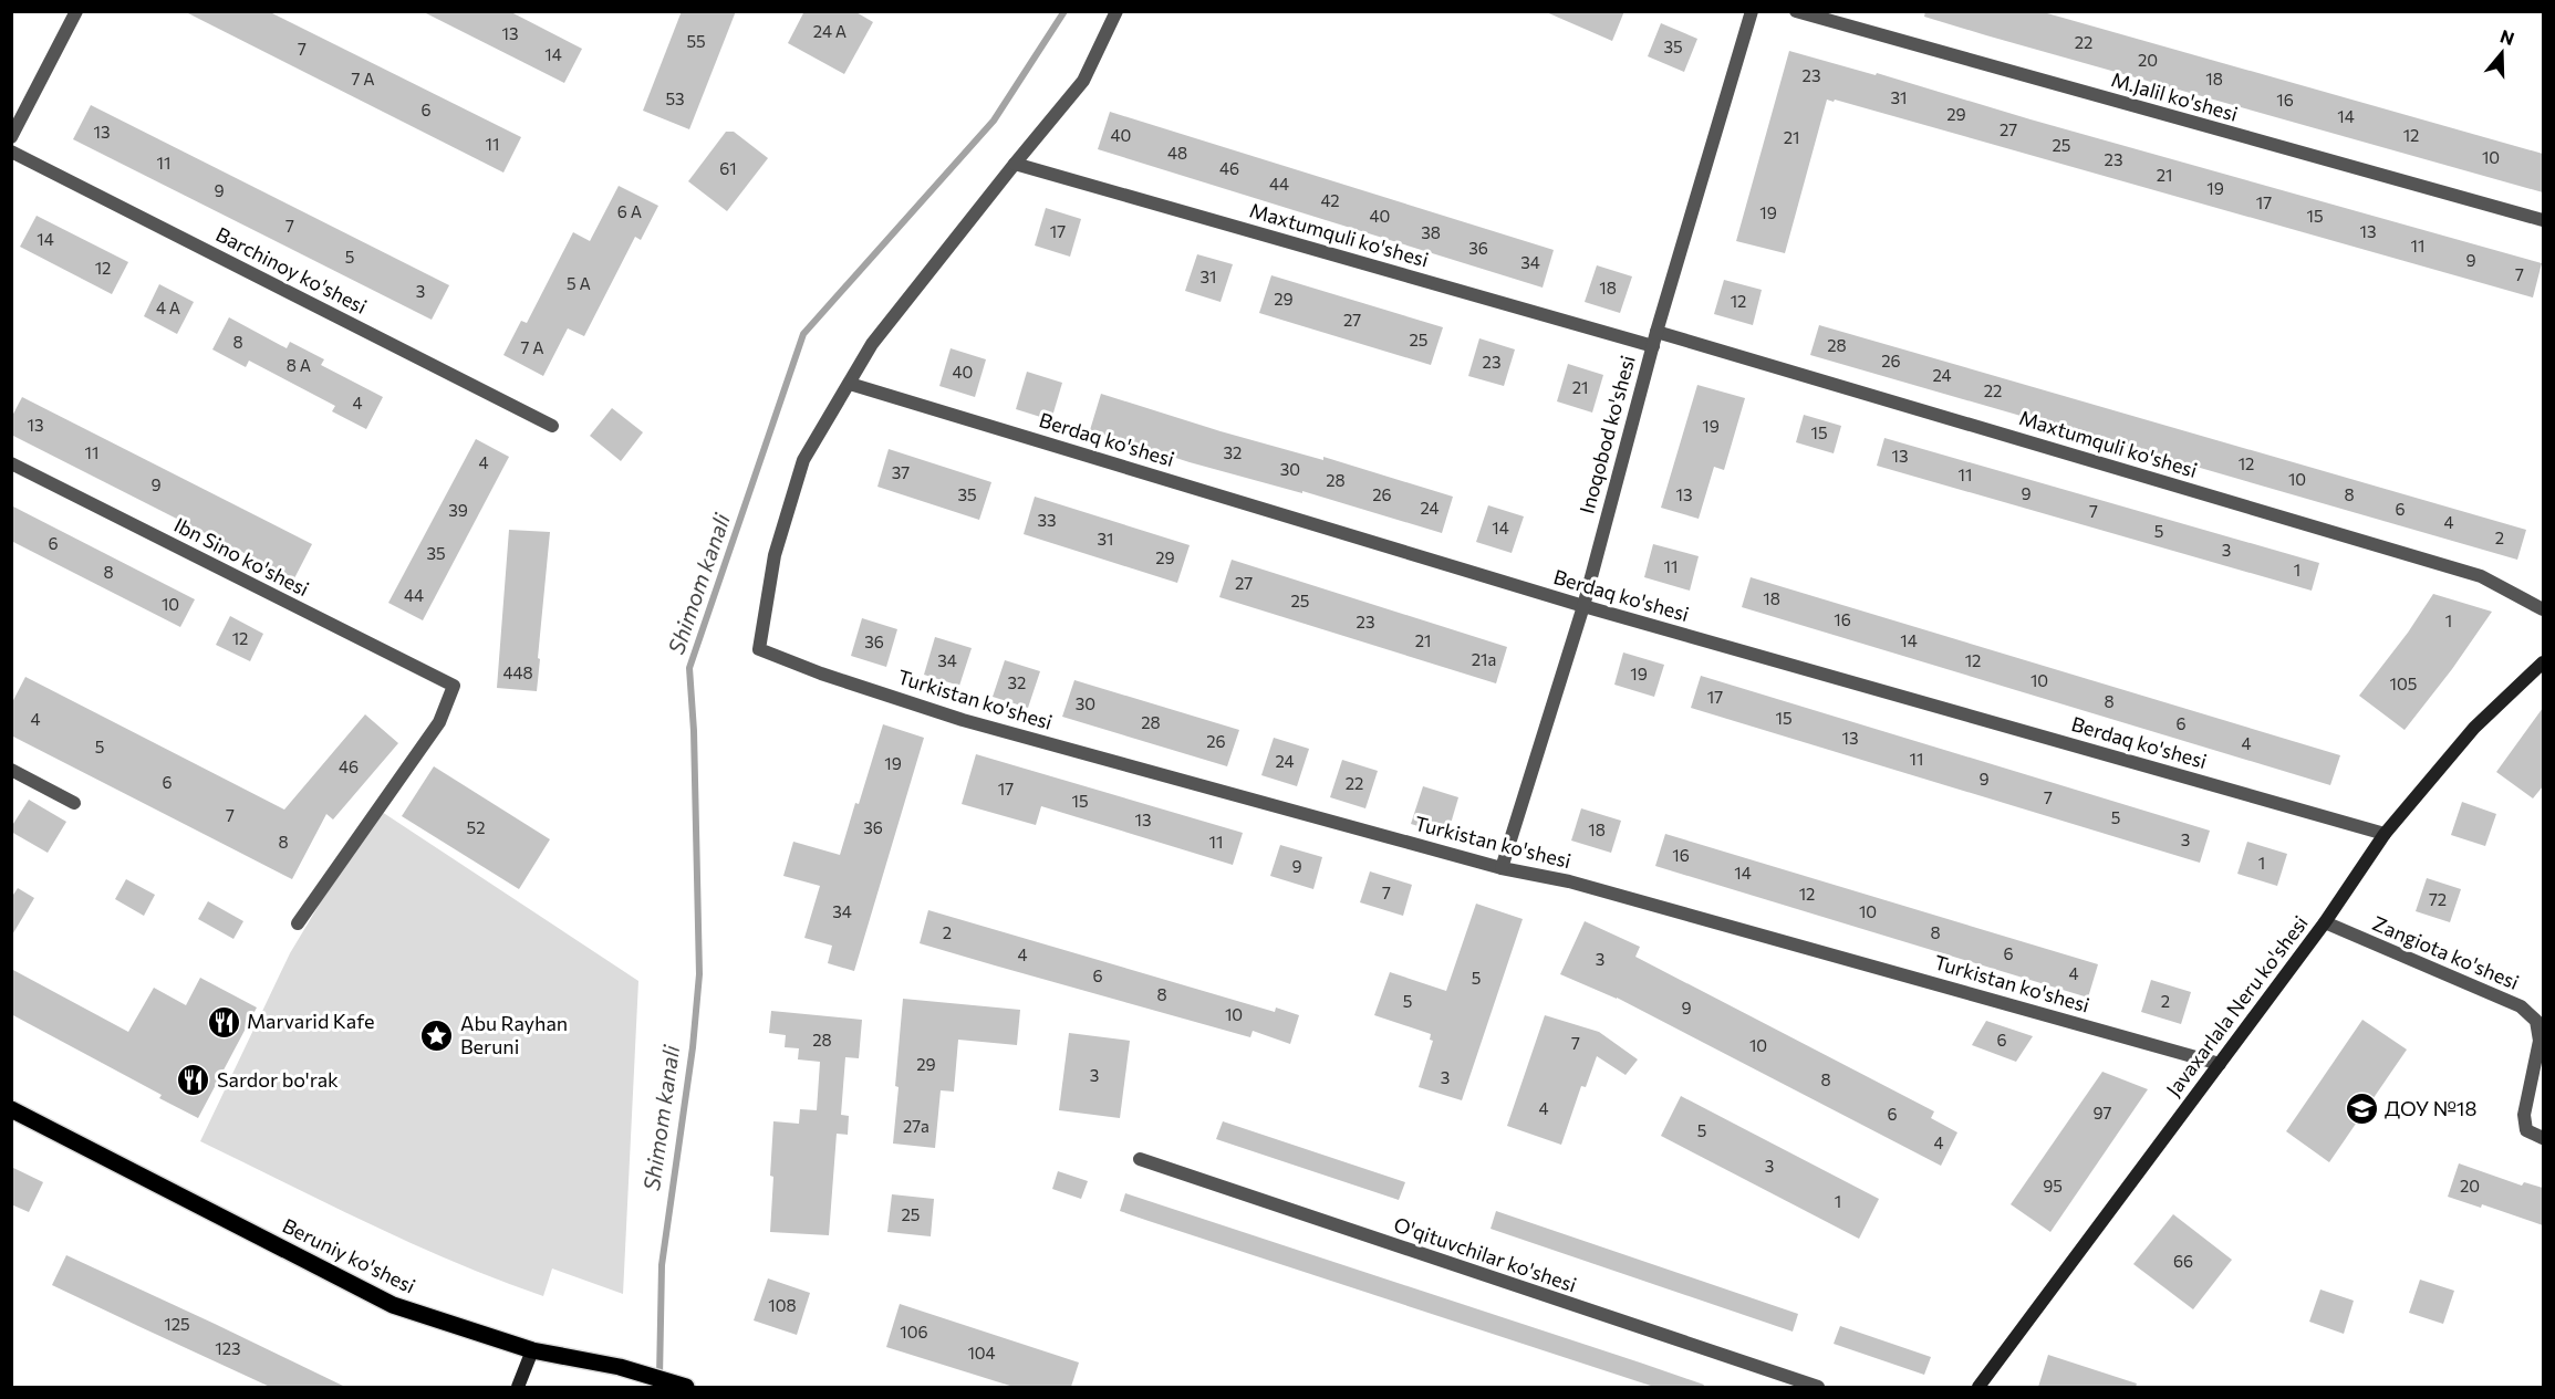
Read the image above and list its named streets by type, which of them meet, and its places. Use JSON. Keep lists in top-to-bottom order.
{
  "streets": {
    "main road": ["Beruniy ko'shesi"],
    "street": [
      "M.Jalil ko'shesi",
      "Maxtumquli ko'shesi",
      "Barchinoy ko'shesi",
      "Inoqobod ko'shesi",
      "Berdaq ko'shesi",
      "Ibn Sino ko'shesi",
      "Turkistan ko'shesi",
      "Zangiota ko'shesi",
      "Javaxarlala Neru ko'shesi",
      "O'qituvchilar ko'shesi"
    ]
  },
  "crossings": [
    ["Maxtumquli ko'shesi", "Inoqobod ko'shesi"],
    ["Inoqobod ko'shesi", "Berdaq ko'shesi"],
    ["Inoqobod ko'shesi", "Turkistan ko'shesi"],
    ["Berdaq ko'shesi", "Turkistan ko'shesi"],
    ["Berdaq ko'shesi", "Javaxarlala Neru ko'shesi"],
    ["Turkistan ko'shesi", "Javaxarlala Neru ko'shesi"],
    ["Zangiota ko'shesi", "Javaxarlala Neru ko'shesi"]
  ],
  "water": ["Shimom kanali"],
  "places": {
    "restaurant": ["Marvarid Kafe", "Sardor bo'rak"],
    "place": ["Abu Rayhan Beruni"],
    "school or university": ["ДОУ №18"]
  },
  "house_numbers": [
    "24 A",
    "13",
    "55",
    "22",
    "35",
    "7",
    "14",
    "20",
    "23",
    "7 A",
    "18",
    "31",
    "53",
    "16",
    "6",
    "29",
    "14",
    "27",
    "13",
    "40",
    "12",
    "21",
    "11",
    "25",
    "48",
    "10",
    "23",
    "11",
    "61",
    "46",
    "21",
    "44",
    "19",
    "9",
    "42",
    "17",
    "6 A",
    "19",
    "40",
    "15",
    "7",
    "17",
    "13",
    "38",
    "14",
    "11",
    "36",
    "5",
    "9",
    "34",
    "12",
    "7",
    "31",
    "5 A",
    "18",
    "3",
    "29",
    "12",
    "4 A",
    "27",
    "25",
    "8",
    "28",
    "7 A",
    "26",
    "23",
    "8 A",
    "40",
    "24",
    "21",
    "22",
    "4",
    "13",
    "19",
    "15",
    "11",
    "32",
    "13",
    "4",
    "12",
    "30",
    "37",
    "11",
    "10",
    "28",
    "9",
    "9",
    "35",
    "26",
    "13",
    "8",
    "24",
    "6",
    "39",
    "7",
    "33",
    "4",
    "14",
    "5",
    "2",
    "31",
    "6",
    "3",
    "35",
    "29",
    "11",
    "1",
    "8",
    "27",
    "44",
    "18",
    "25",
    "10",
    "16",
    "1",
    "23",
    "12",
    "21",
    "14",
    "36",
    "21a",
    "34",
    "12",
    "448",
    "19",
    "10",
    "32",
    "105",
    "17",
    "8",
    "30",
    "15",
    "4",
    "28",
    "6",
    "13",
    "26",
    "4",
    "5",
    "11",
    "24",
    "19",
    "46",
    "9",
    "6",
    "22",
    "17",
    "7",
    "15",
    "7",
    "5",
    "13",
    "52",
    "36",
    "18",
    "3",
    "8",
    "11",
    "16",
    "1",
    "9",
    "14",
    "7",
    "12",
    "72",
    "34",
    "10",
    "2",
    "8",
    "6",
    "4",
    "3",
    "4",
    "6",
    "5",
    "8",
    "5",
    "2",
    "9",
    "10",
    "28",
    "6",
    "7",
    "10",
    "29",
    "3",
    "3",
    "8",
    "4",
    "97",
    "6",
    "27a",
    "5",
    "4",
    "3",
    "95",
    "20",
    "1",
    "25",
    "66",
    "108",
    "125",
    "106",
    "123",
    "104"
  ],
  "north": "top"
}
